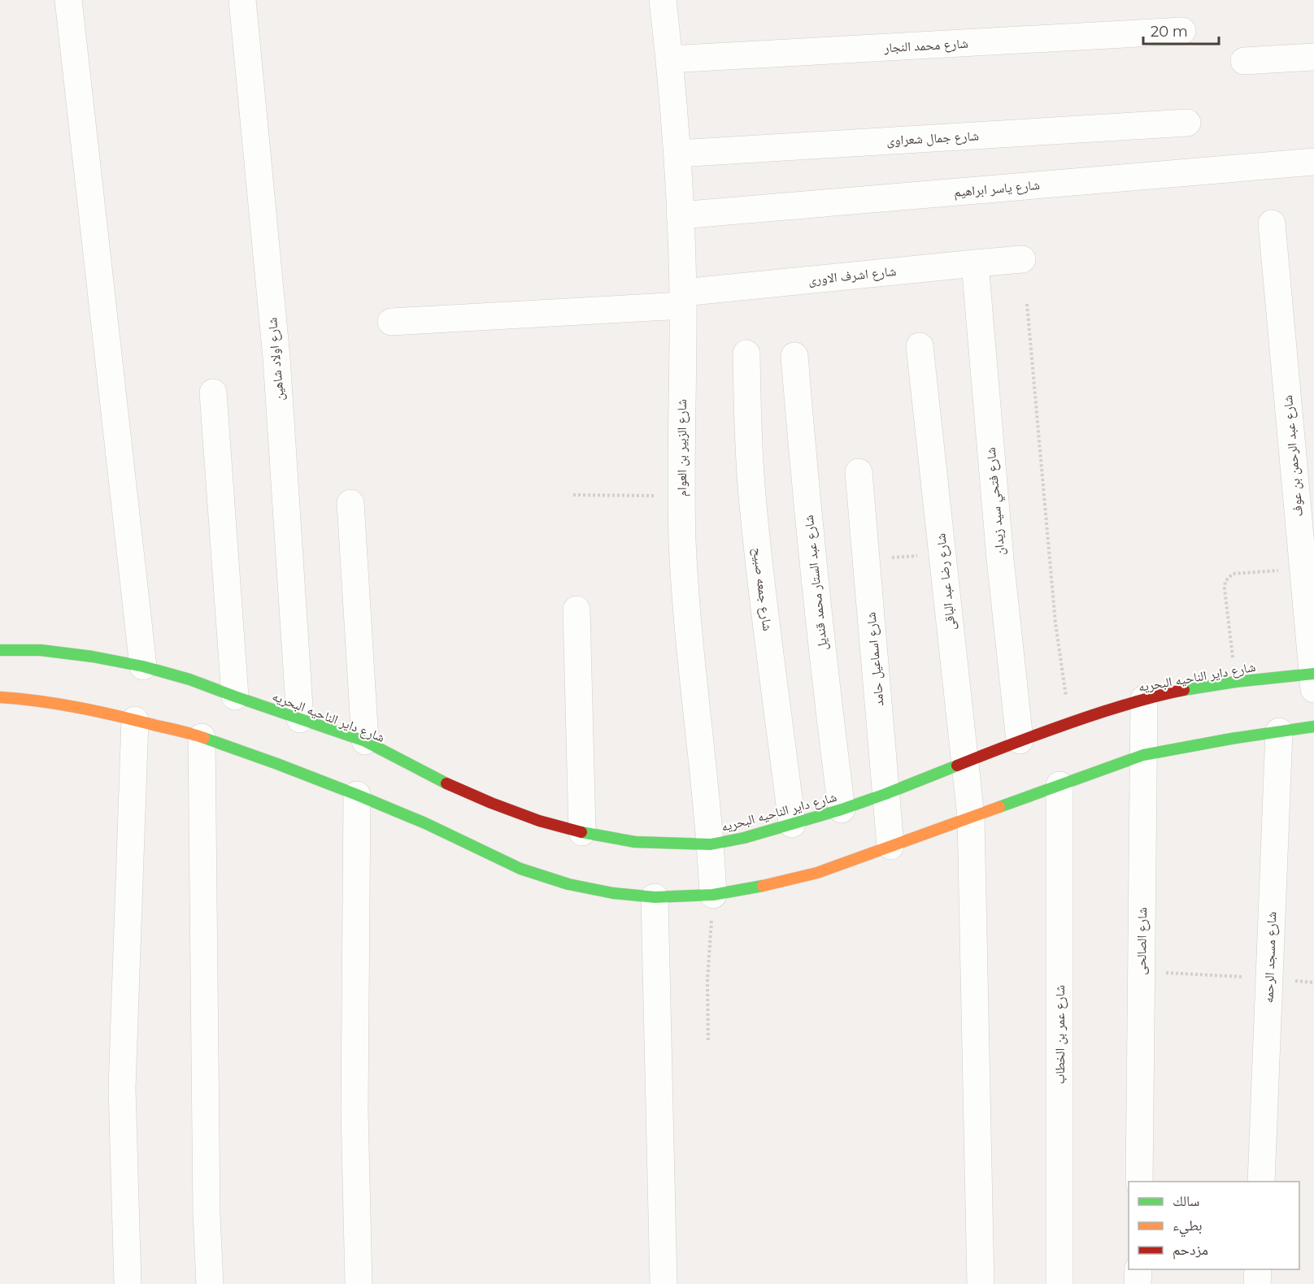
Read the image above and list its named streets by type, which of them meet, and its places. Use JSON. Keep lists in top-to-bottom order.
{
  "streets": {
    "street": [
      "شارع محمد النجار",
      "شارع جمال شعراوى",
      "شارع ياسر ابراهيم",
      "شارع اشرف الاورى",
      "شارع اولاد شاهين",
      "شارع الزبير بن العوام",
      "شارع عبد الرحمن بن عوف",
      "شارع فتحي سيد زيدان",
      "شارع رضا عبد الباقى",
      "شارع عبد الستار محمد قنديل",
      "شارع جمعه صبيح",
      "شارع اسماعيل حامد",
      "شارع داير الناحيه البحريه",
      "شارع الصالحى",
      "شارع مسجد الرحمه",
      "شارع عمر بن الخطاب"
    ]
  },
  "crossings": [
    ["شارع محمد النجار", "شارع الزبير بن العوام"],
    ["شارع جمال شعراوى", "شارع الزبير بن العوام"],
    ["شارع ياسر ابراهيم", "شارع الزبير بن العوام"],
    ["شارع اشرف الاورى", "شارع الزبير بن العوام"],
    ["شارع اشرف الاورى", "شارع فتحي سيد زيدان"],
    ["شارع اولاد شاهين", "شارع داير الناحيه البحريه"],
    ["شارع الزبير بن العوام", "شارع داير الناحيه البحريه"],
    ["شارع عبد الرحمن بن عوف", "شارع داير الناحيه البحريه"],
    ["شارع فتحي سيد زيدان", "شارع داير الناحيه البحريه"],
    ["شارع رضا عبد الباقى", "شارع داير الناحيه البحريه"],
    ["شارع عبد الستار محمد قنديل", "شارع داير الناحيه البحريه"],
    ["شارع جمعه صبيح", "شارع داير الناحيه البحريه"],
    ["شارع اسماعيل حامد", "شارع داير الناحيه البحريه"],
    ["شارع داير الناحيه البحريه", "شارع الصالحى"]
  ],
  "legend": ["سالك", "بطيء", "مزدحم"],
  "scale_bar": "20 m"
}
